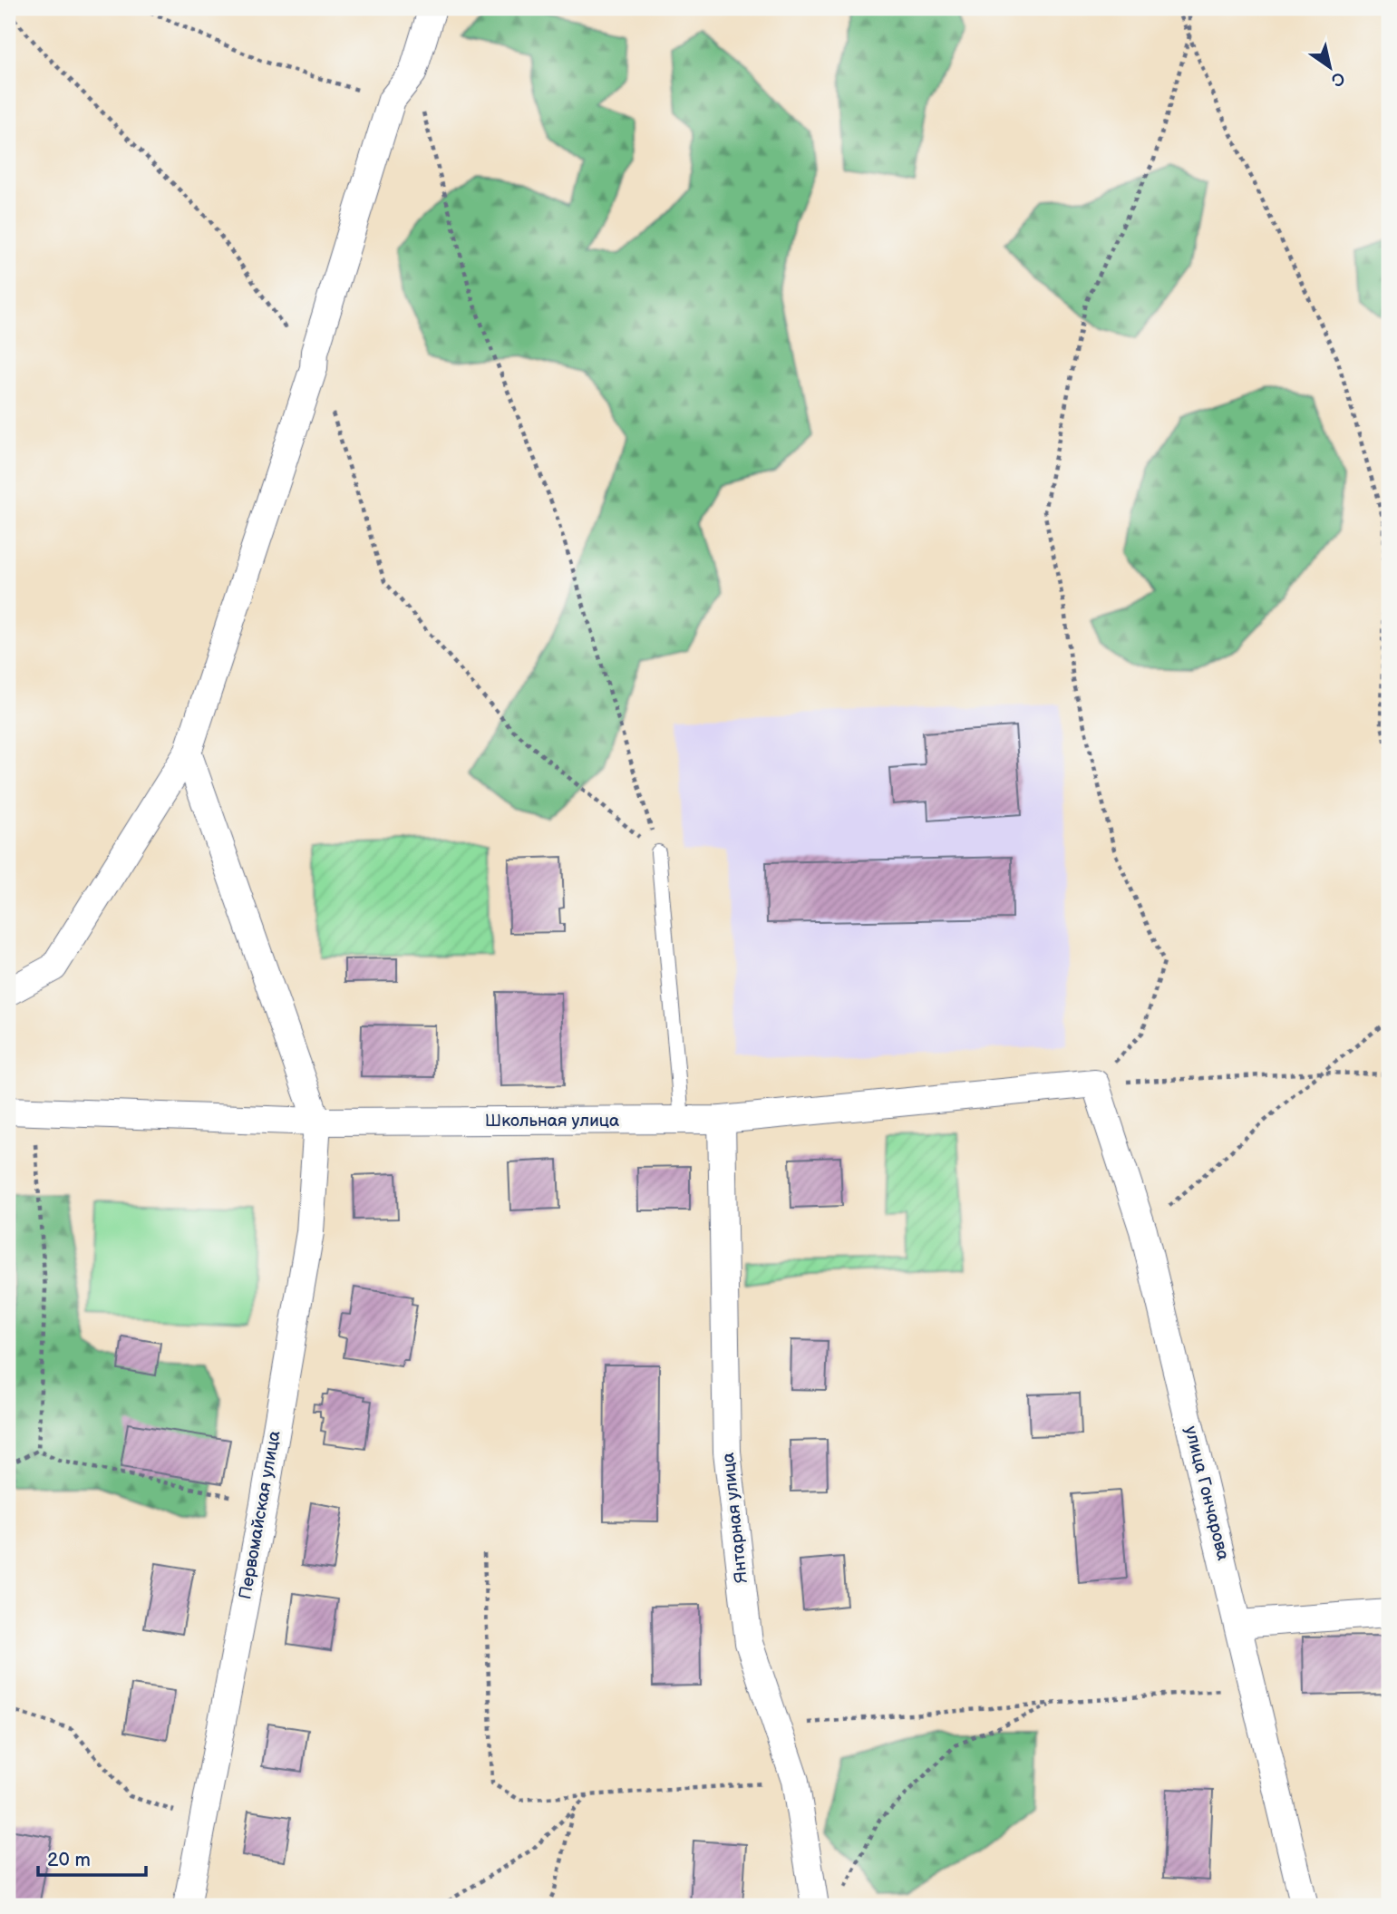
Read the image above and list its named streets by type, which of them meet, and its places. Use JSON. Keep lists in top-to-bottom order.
{
  "streets": {
    "street": [
      "Школьная улица",
      "улица Гончарова",
      "Первомайская улица",
      "Янтарная улица"
    ]
  },
  "crossings": [
    ["Школьная улица", "улица Гончарова"],
    ["Школьная улица", "Первомайская улица"],
    ["Школьная улица", "Янтарная улица"]
  ],
  "scale_bar": "20 m",
  "north": "bottom right"
}
